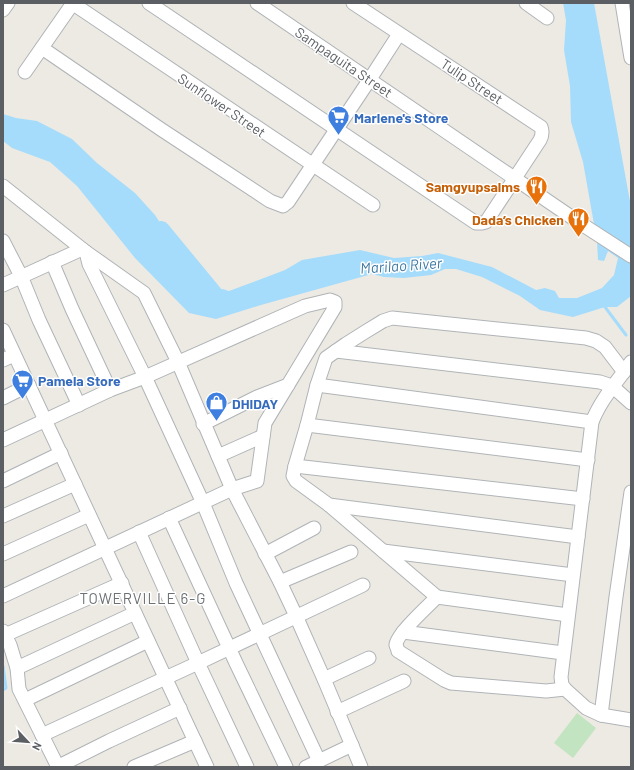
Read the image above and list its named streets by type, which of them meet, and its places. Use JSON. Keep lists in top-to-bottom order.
{
  "streets": {
    "street": ["Sampaguita Street", "Tulip Street", "Sunflower Street"]
  },
  "crossings": [
    ["Sampaguita Street", "Tulip Street"]
  ],
  "districts": ["TOWERVILLE 6-G"],
  "water": ["Marilao River"],
  "places": {
    "supermarket": ["Marlene's Store", "Pamela Store"],
    "restaurant": ["Samgyupsalms", "Dada’s Chicken"],
    "shop": ["DHIDAY"]
  },
  "north": "bottom right"
}
